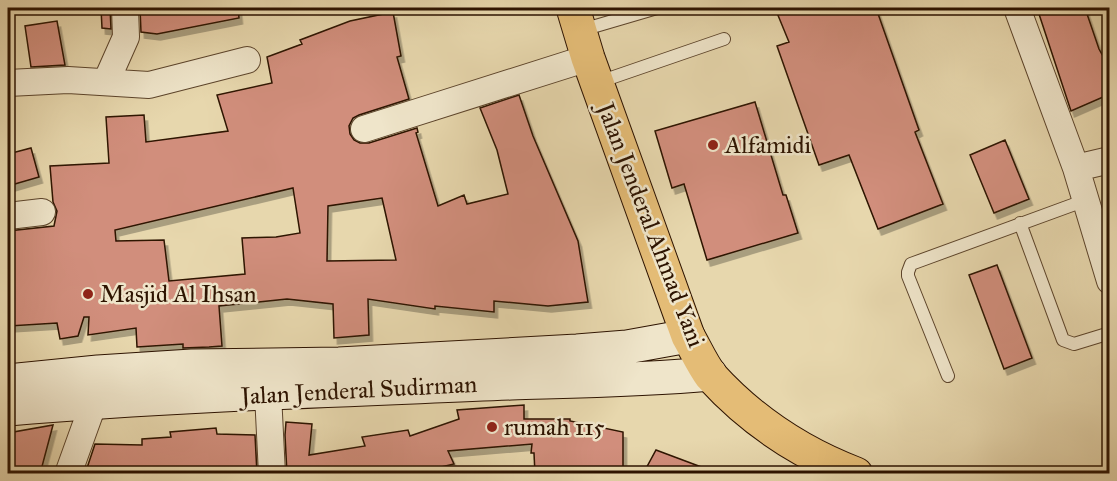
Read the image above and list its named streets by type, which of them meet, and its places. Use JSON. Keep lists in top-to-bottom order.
{
  "streets": {
    "highway": ["Jalan Jenderal Ahmad Yani"],
    "main road": ["Jalan Jenderal Sudirman"]
  },
  "crossings": [
    ["Jalan Jenderal Ahmad Yani", "Jalan Jenderal Sudirman"]
  ],
  "places": ["Alfamidi", "Masjid Al Ihsan", "rumah 115"]
}
